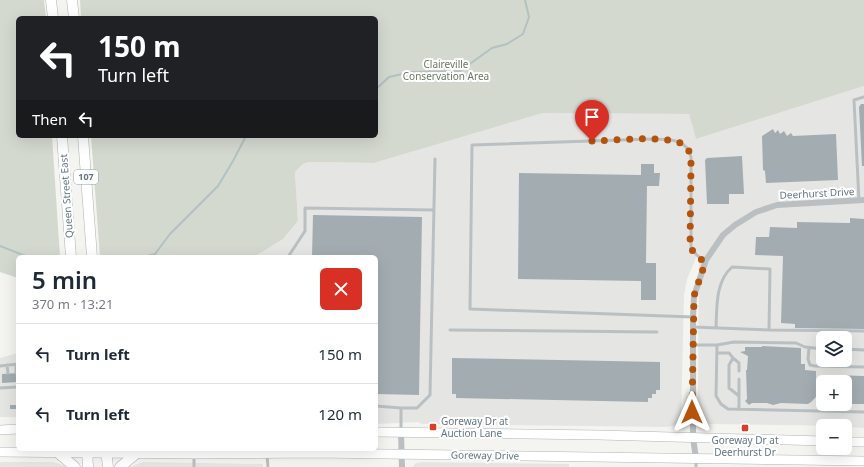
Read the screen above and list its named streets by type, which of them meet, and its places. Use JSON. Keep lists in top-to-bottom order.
{
  "streets": {
    "main road": ["107", "Queen Street East", "Goreway Drive"],
    "street": ["Deerhurst Drive"]
  },
  "crossings": [
    ["Deerhurst Drive", "Goreway Drive"]
  ],
  "parks": ["Claireville Conservation Area"],
  "places": {
    "transit": ["Goreway Dr at Auction Lane", "Goreway Dr at Deerhurst Dr"]
  },
  "page": {
    "turn": ["150 m", "Turn left"],
    "then": "Then",
    "heading": ["5 min", "370 m · 13:21"],
    "list": [
      {
        "name": "Turn left",
        "value": "150 m"
      },
      {
        "name": "Turn left",
        "value": "120 m"
      }
    ],
    "map_buttons": ["+", "−"]
  }
}
